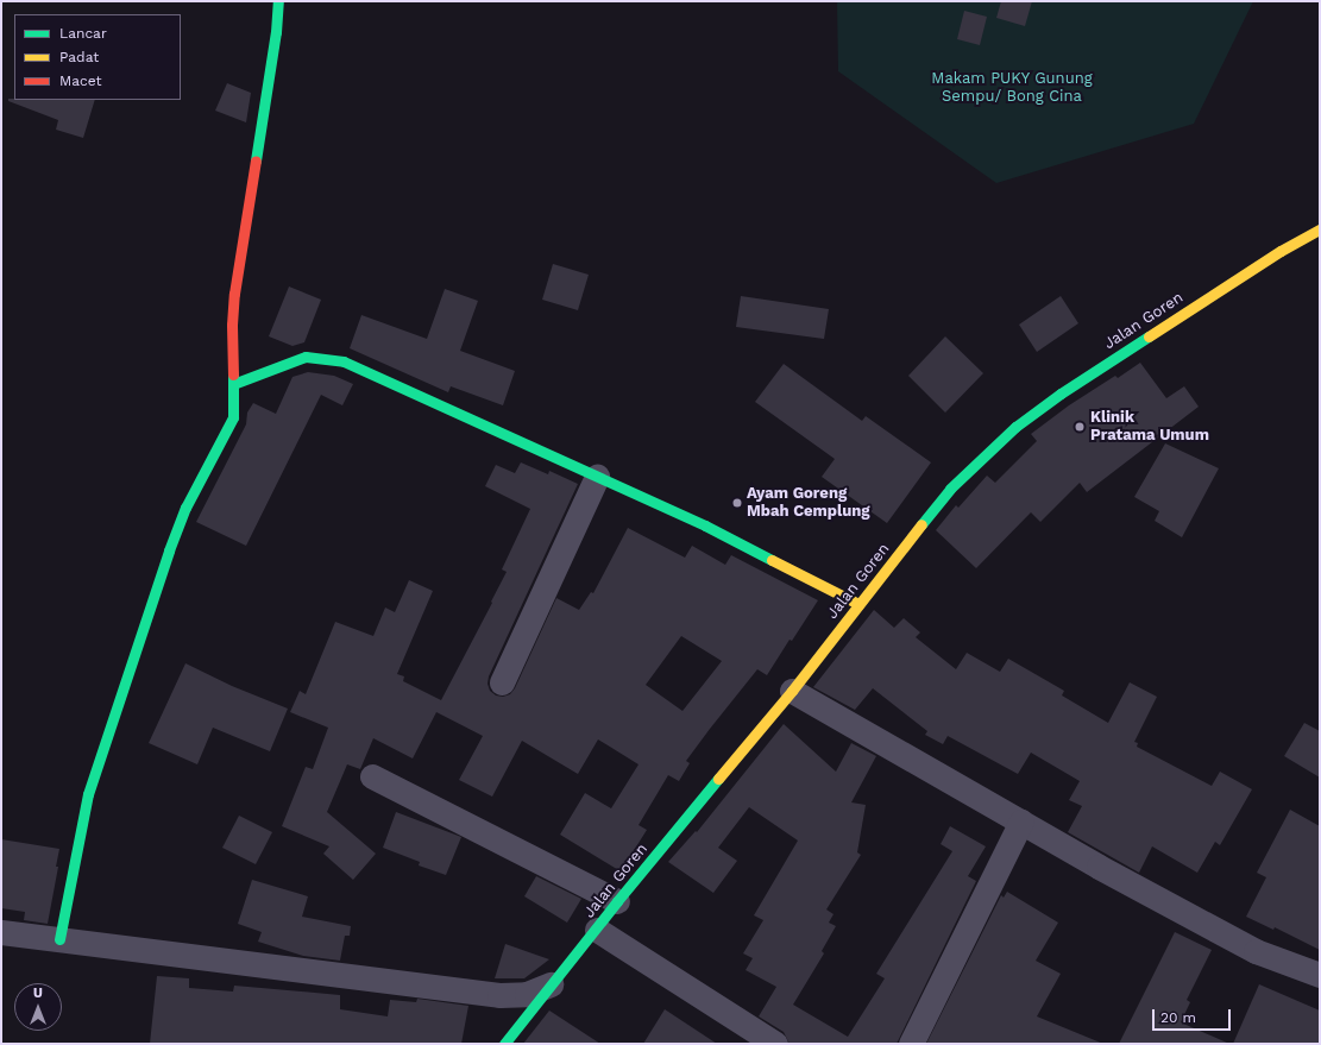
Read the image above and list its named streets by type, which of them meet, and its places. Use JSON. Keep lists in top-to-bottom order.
{
  "streets": {
    "street": ["Jalan Goren"]
  },
  "parks": ["Makam PUKY Gunung Sempu/ Bong Cina"],
  "places": ["Klinik Pratama Umum", "Ayam Goreng Mbah Cemplung"],
  "legend": ["Lancar", "Padat", "Macet"],
  "scale_bar": "20 m",
  "north": "top"
}
